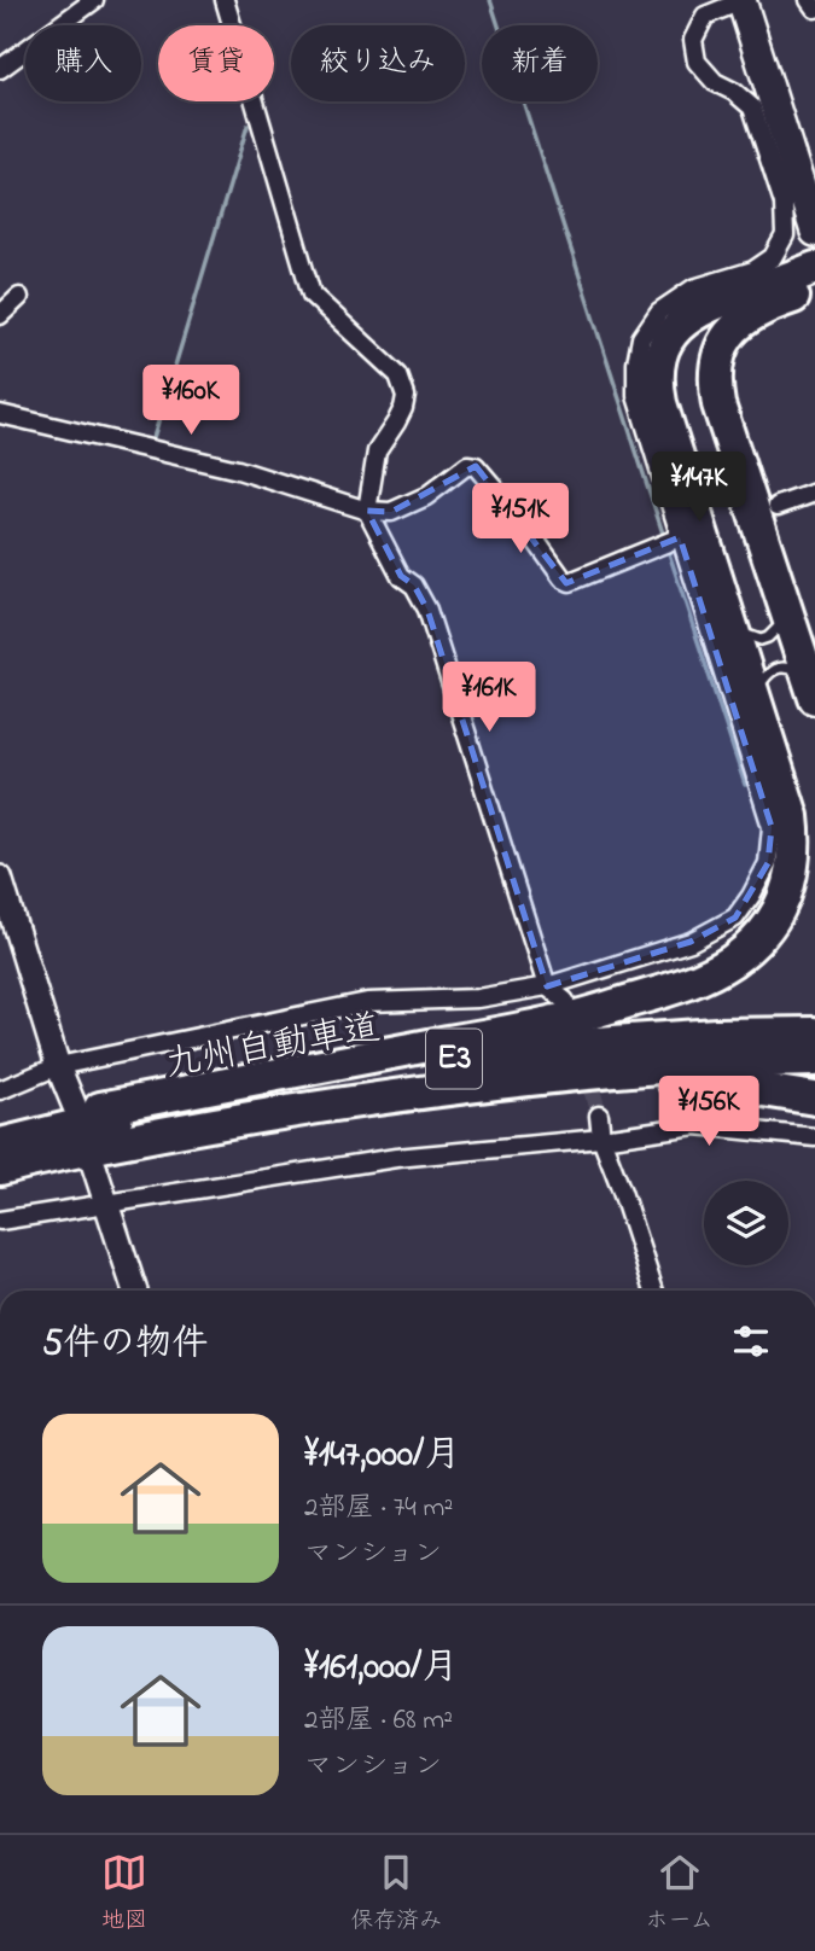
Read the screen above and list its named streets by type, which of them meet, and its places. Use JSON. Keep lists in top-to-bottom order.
{
  "streets": {
    "highway": ["九州自動車道", "E3"]
  },
  "page": {
    "chip": [
      "購入",
      "賃貸",
      "絞り込み",
      "新着"
    ],
    "price": [
      "¥160K",
      "¥147K",
      "¥151K",
      "¥161K",
      "¥156K"
    ],
    "heading": "5件の物件",
    "list": [
      {
        "name": "¥147,000/月",
        "note": "2部屋 · 74 m² · マンション"
      },
      {
        "name": "¥161,000/月",
        "note": "2部屋 · 68 m² · マンション"
      }
    ],
    "tabs": ["地図", "保存済み", "ホーム"]
  }
}
